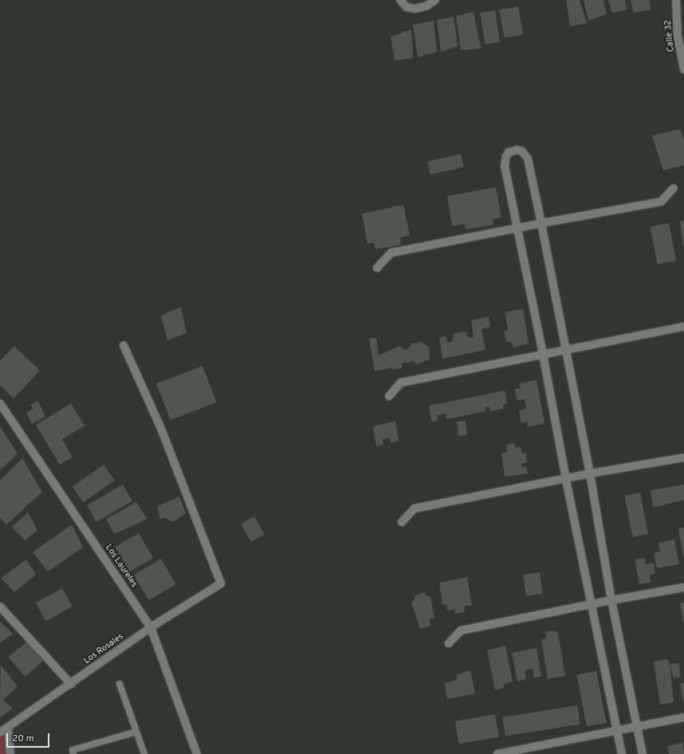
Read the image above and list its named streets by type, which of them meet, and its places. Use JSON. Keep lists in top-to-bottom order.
{
  "streets": {
    "street": ["Calle 32", "Los Laureles", "Los Rosales"]
  },
  "crossings": [
    ["Los Laureles", "Los Rosales"]
  ],
  "scale_bar": "20 m"
}
